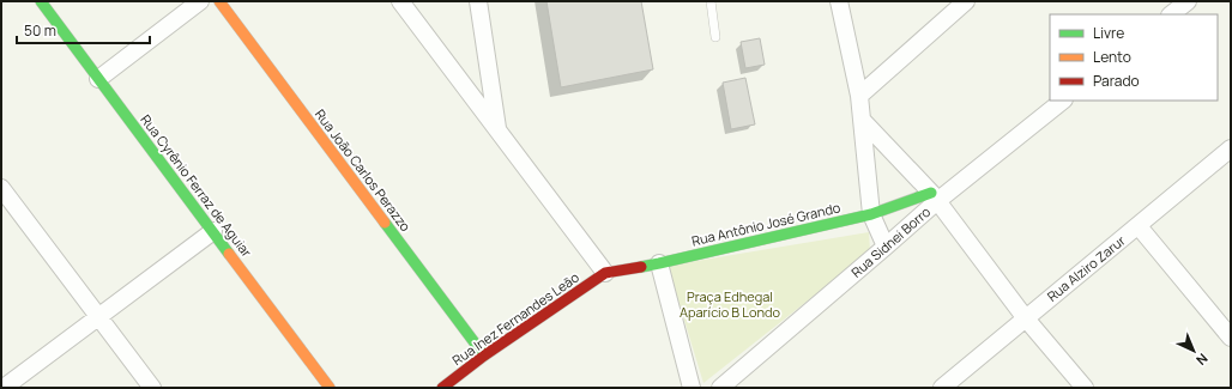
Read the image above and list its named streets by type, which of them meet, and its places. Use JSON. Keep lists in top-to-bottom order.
{
  "streets": {
    "street": [
      "Rua João Carlos Perazzo",
      "Rua Cyrênio Ferraz de Aguiar",
      "Rua Antônio José Grando",
      "Rua Sidnei Borro",
      "Rua Alziro Zarur",
      "Rua Inez Fernandes Leão"
    ]
  },
  "crossings": [
    ["Rua João Carlos Perazzo", "Rua Inez Fernandes Leão"],
    ["Rua Antônio José Grando", "Rua Sidnei Borro"],
    ["Rua Antônio José Grando", "Rua Inez Fernandes Leão"]
  ],
  "parks": ["Praça Edhegal Aparício B Londo"],
  "legend": ["Livre", "Lento", "Parado"],
  "scale_bar": "50 m",
  "north": "bottom right"
}
